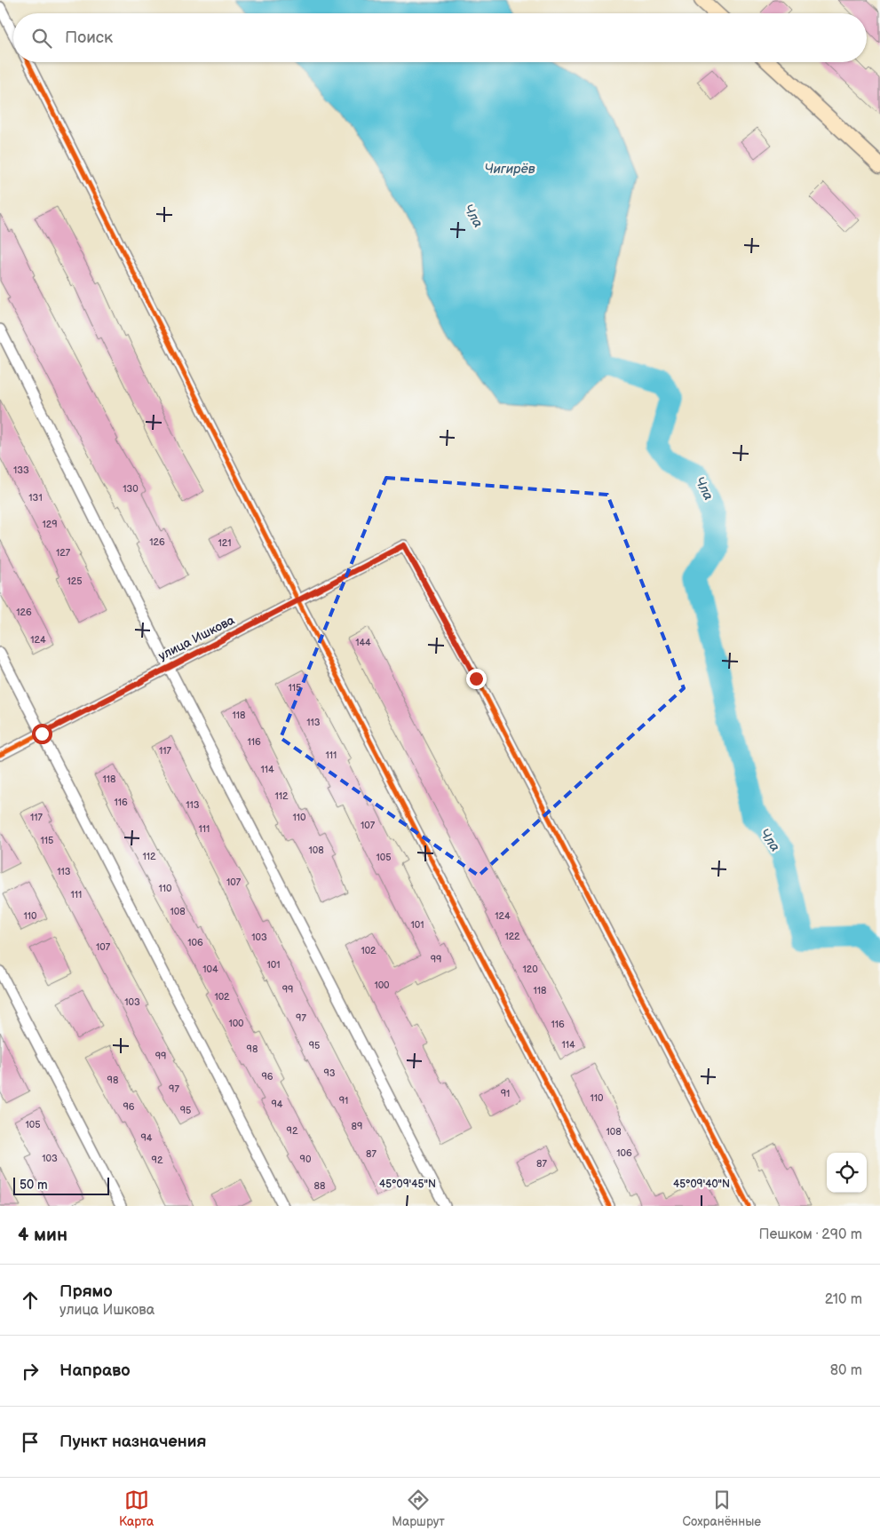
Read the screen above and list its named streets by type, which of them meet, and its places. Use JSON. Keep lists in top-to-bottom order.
{
  "streets": {
    "street": ["улица Ишкова"]
  },
  "water": ["Чигирёв", "Чла"],
  "house_numbers": [
    "133",
    "130",
    "131",
    "129",
    "126",
    "121",
    "127",
    "125",
    "126",
    "124",
    "144",
    "115",
    "118",
    "113",
    "116",
    "117",
    "111",
    "114",
    "118",
    "112",
    "116",
    "113",
    "117",
    "110",
    "107",
    "111",
    "115",
    "108",
    "112",
    "105",
    "113",
    "107",
    "110",
    "111",
    "108",
    "110",
    "124",
    "101",
    "122",
    "103",
    "106",
    "107",
    "102",
    "99",
    "101",
    "104",
    "120",
    "100",
    "99",
    "118",
    "102",
    "103",
    "97",
    "100",
    "116",
    "114",
    "95",
    "98",
    "99",
    "93",
    "96",
    "98",
    "97",
    "91",
    "110",
    "91",
    "94",
    "96",
    "95",
    "105",
    "89",
    "92",
    "108",
    "94",
    "106",
    "87",
    "103",
    "90",
    "92",
    "87",
    "88"
  ],
  "scale_bar": "50 m",
  "page": {
    "search": "Поиск",
    "scale": "50 m",
    "heading": ["4 мин", "Пешком · 290 m"],
    "list": [
      ["Прямо", "улица Ишкова", "210 m"],
      ["Направо", "80 m"],
      "Пункт назначения"
    ],
    "nav": ["Карта", "Маршрут", "Сохранённые"]
  },
  "coordinates": ["45°09'45\"N", "45°09'40\"N"]
}
